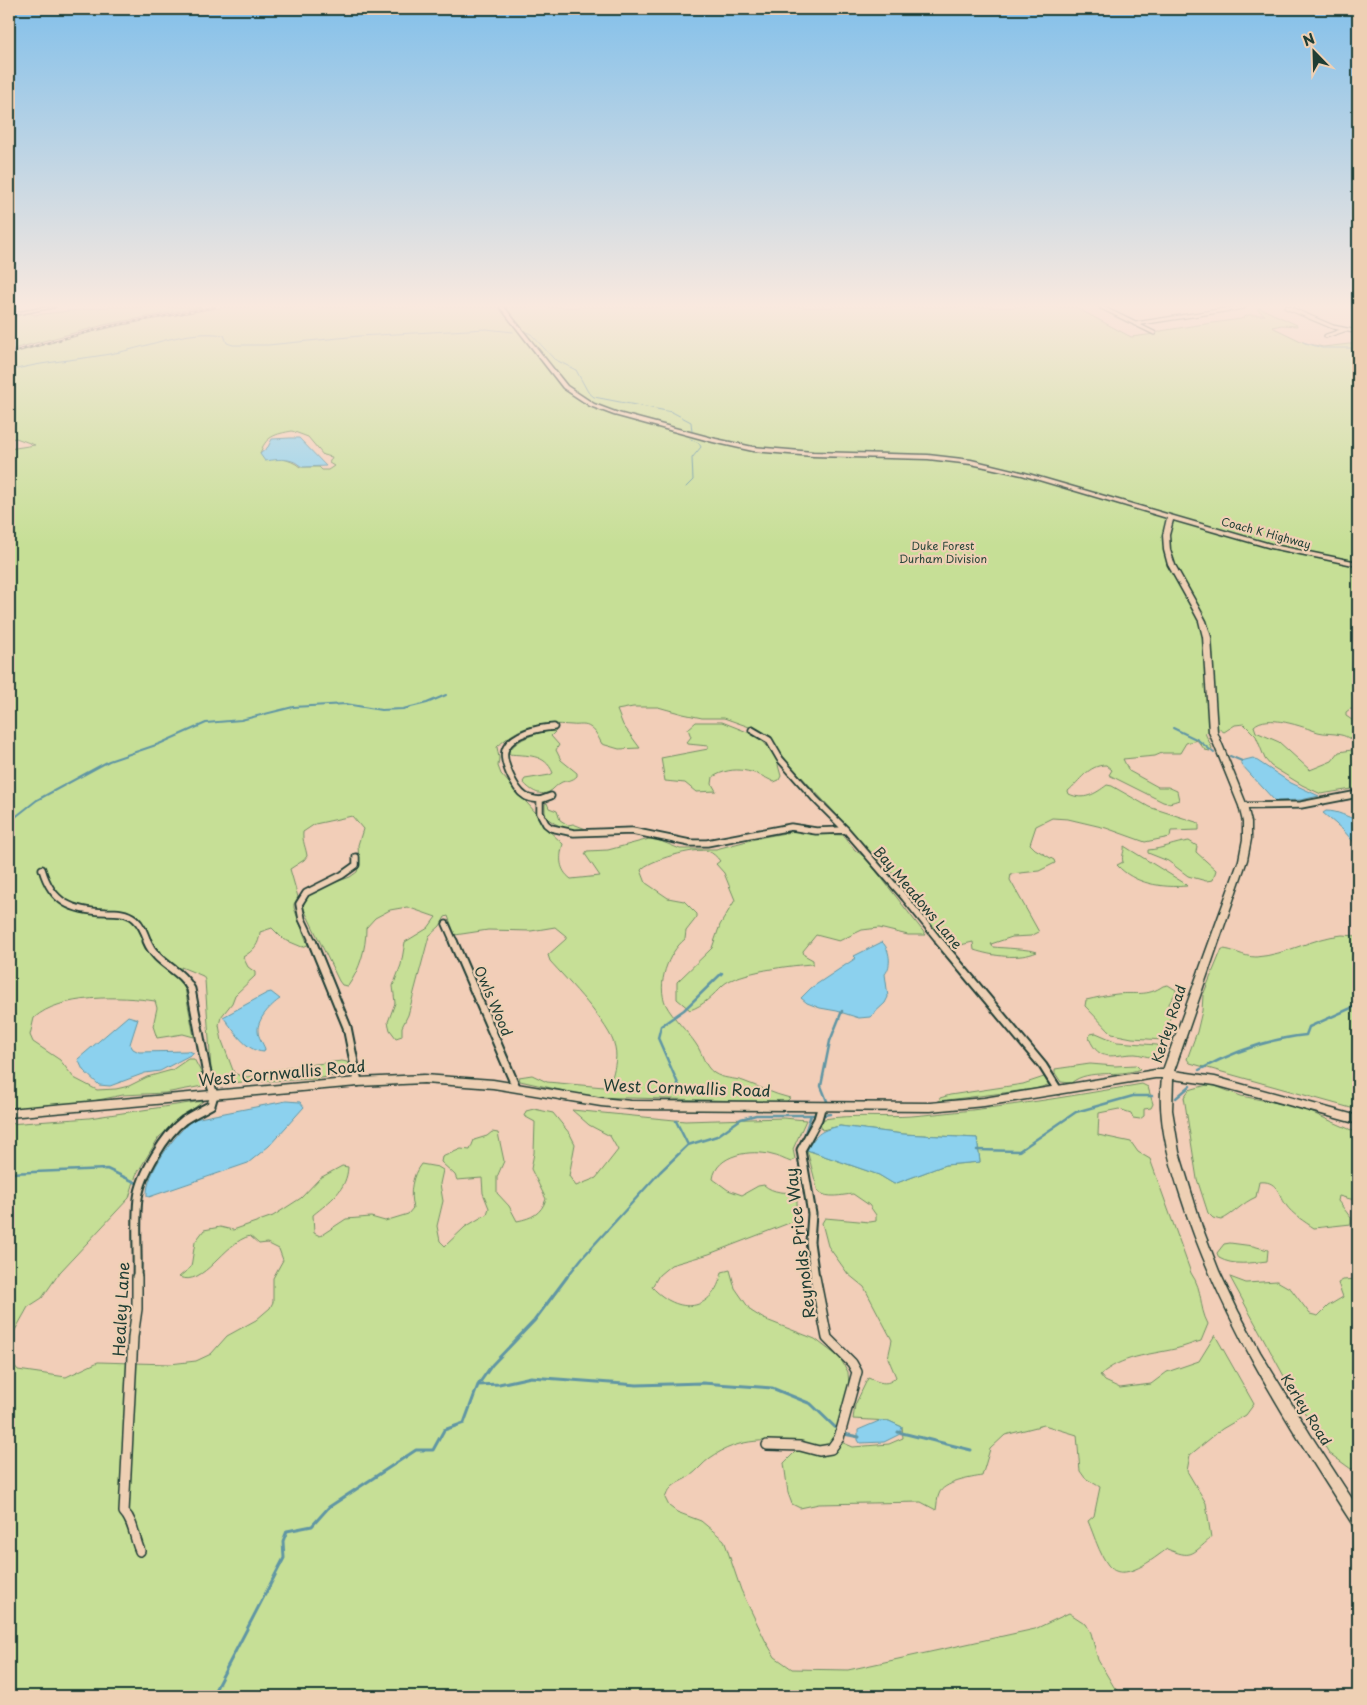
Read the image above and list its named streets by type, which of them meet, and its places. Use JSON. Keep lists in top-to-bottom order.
{
  "streets": {
    "street": [
      "Coach K Highway",
      "Bay Meadows Lane",
      "Owls Wood",
      "Kerley Road",
      "West Cornwallis Road",
      "Reynolds Price Way",
      "Healey Lane"
    ]
  },
  "crossings": [
    ["Coach K Highway", "Kerley Road"],
    ["Bay Meadows Lane", "West Cornwallis Road"],
    ["Owls Wood", "West Cornwallis Road"],
    ["Kerley Road", "West Cornwallis Road"],
    ["West Cornwallis Road", "Reynolds Price Way"],
    ["West Cornwallis Road", "Healey Lane"]
  ],
  "parks": ["Duke Forest Durham Division"],
  "north": "top left"
}
